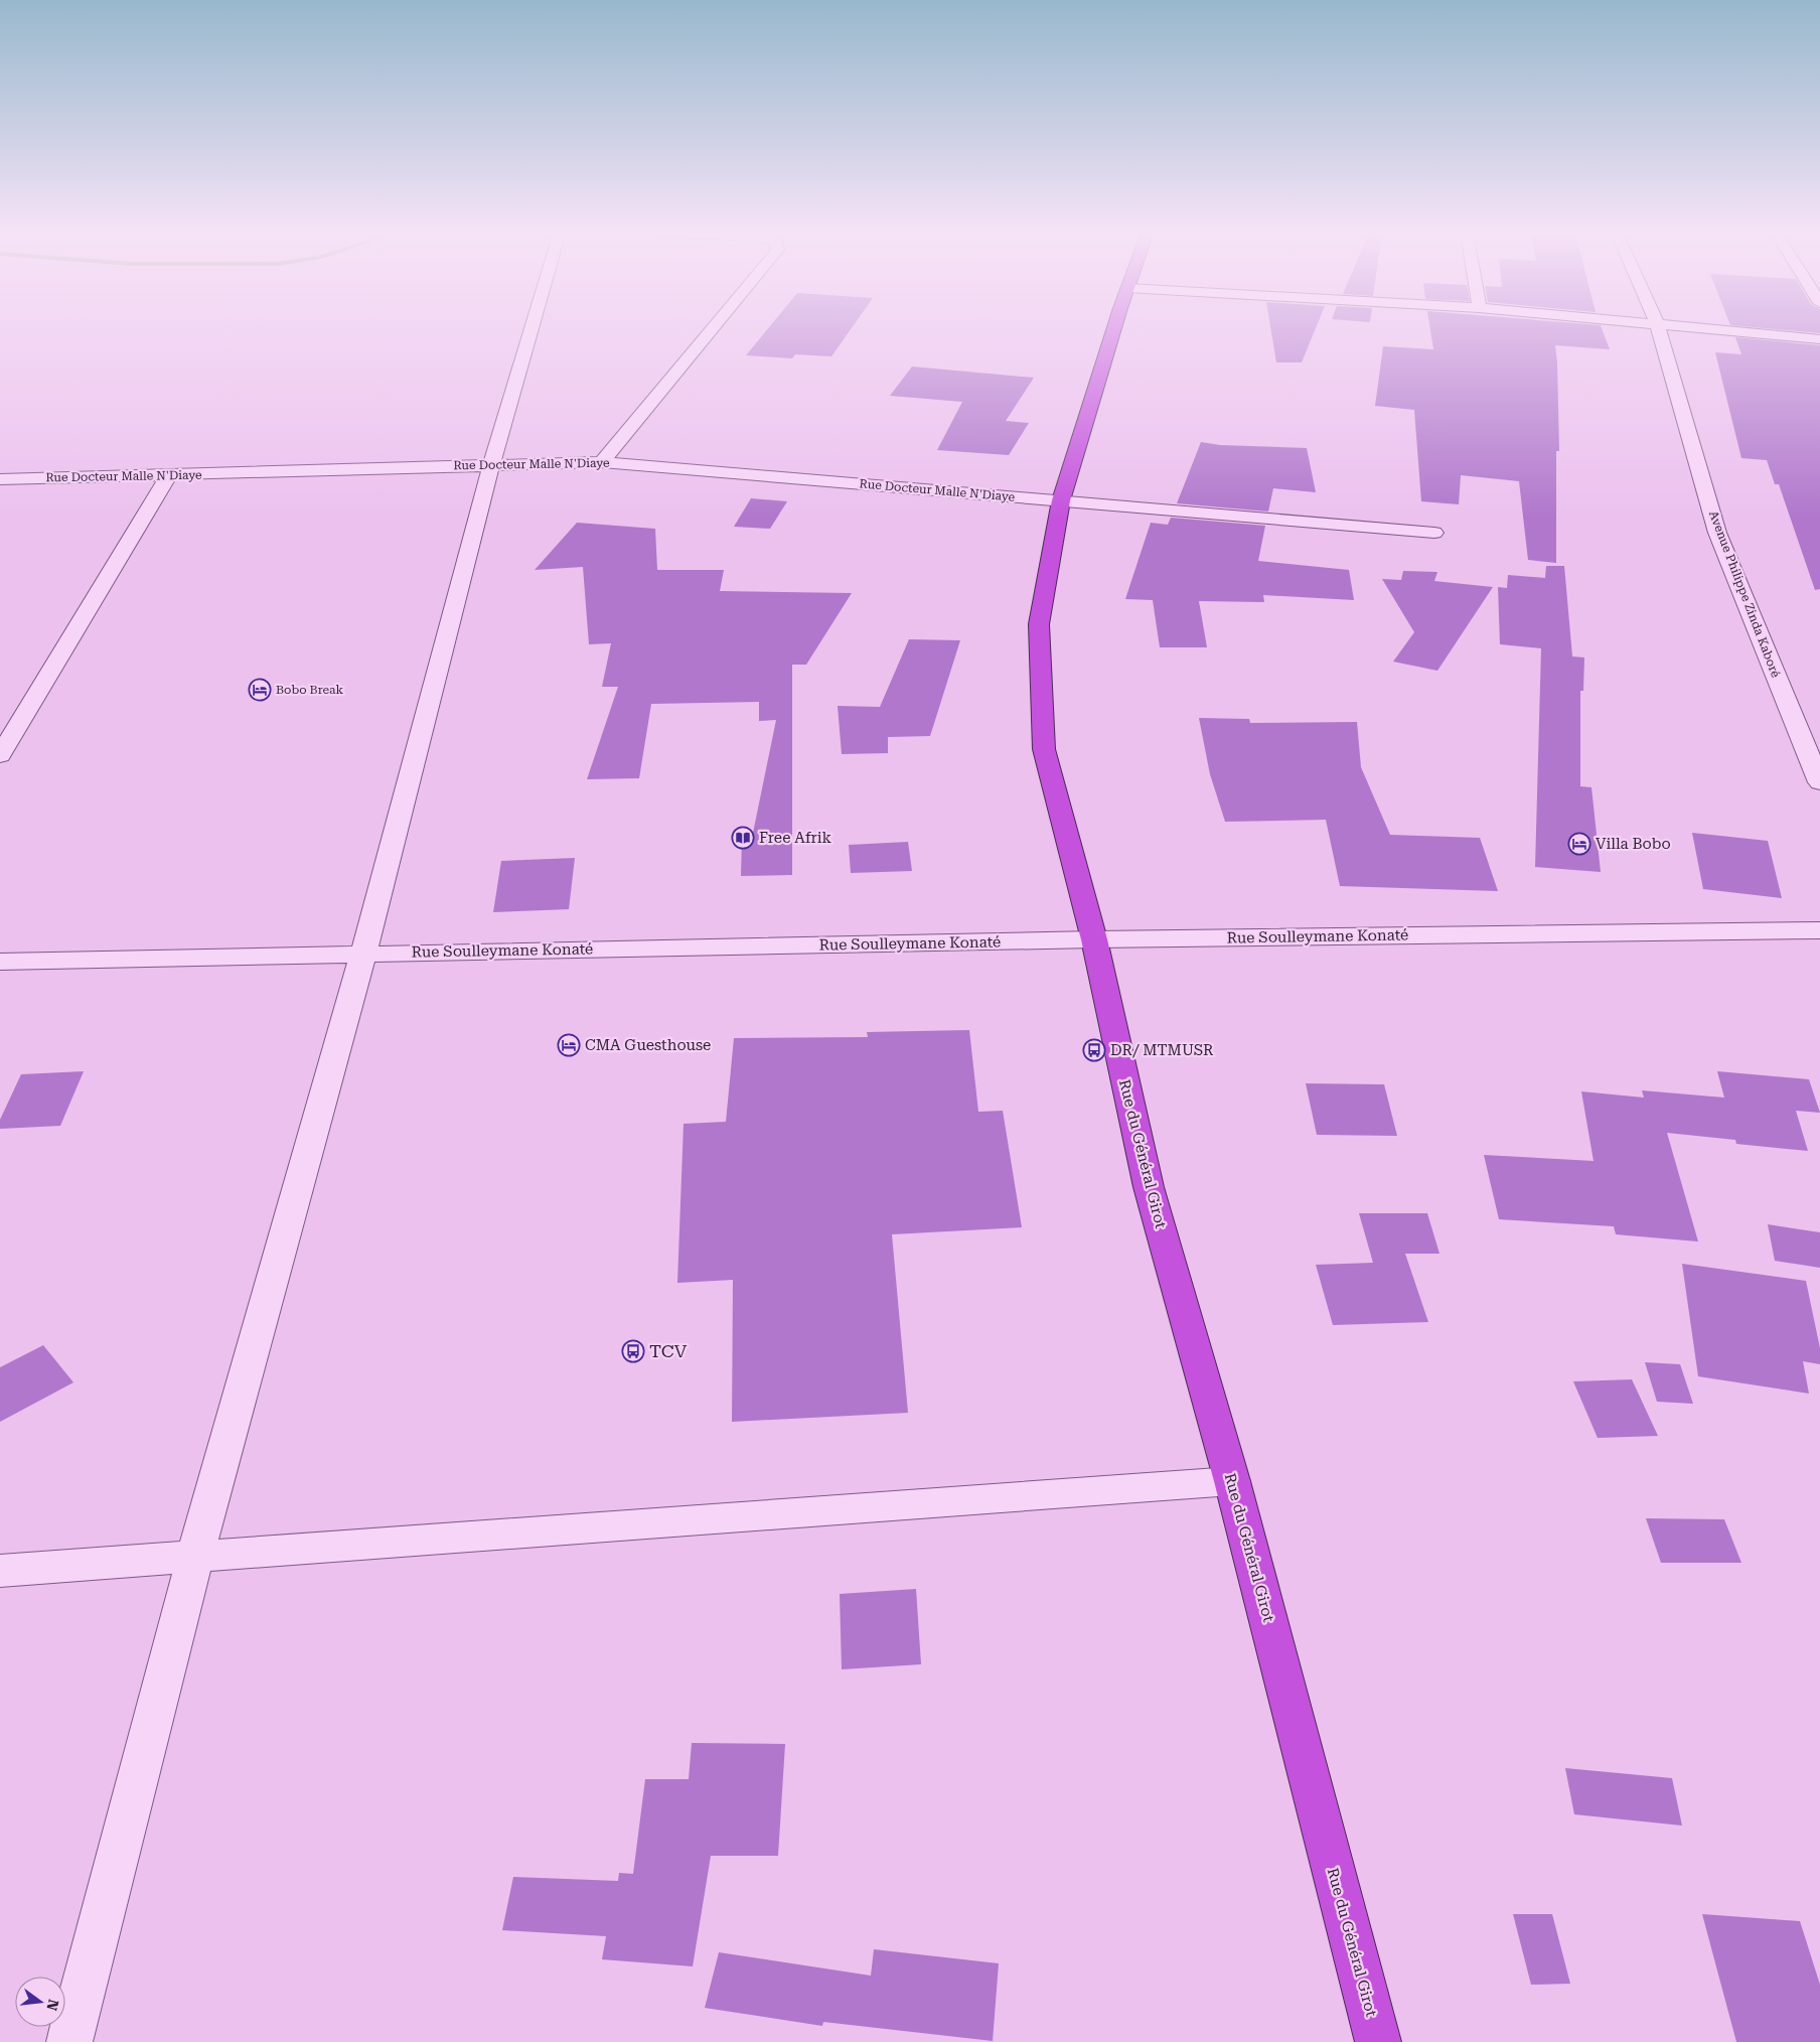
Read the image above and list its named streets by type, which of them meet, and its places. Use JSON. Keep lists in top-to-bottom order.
{
  "streets": {
    "highway": ["Rue du Général Girot"],
    "street": ["Rue Docteur Malle N'Diaye", "Avenue Philippe Zinda Kaboré", "Rue Soulleymane Konaté"]
  },
  "crossings": [
    ["Rue Docteur Malle N'Diaye", "Rue du Général Girot"],
    ["Rue Soulleymane Konaté", "Rue du Général Girot"]
  ],
  "places": {
    "hotel": ["Bobo Break", "Villa Bobo", "CMA Guesthouse"],
    "library": ["Free Afrik"],
    "bus stop": ["DR/ MTMUSR", "TCV"]
  },
  "north": "right"
}
